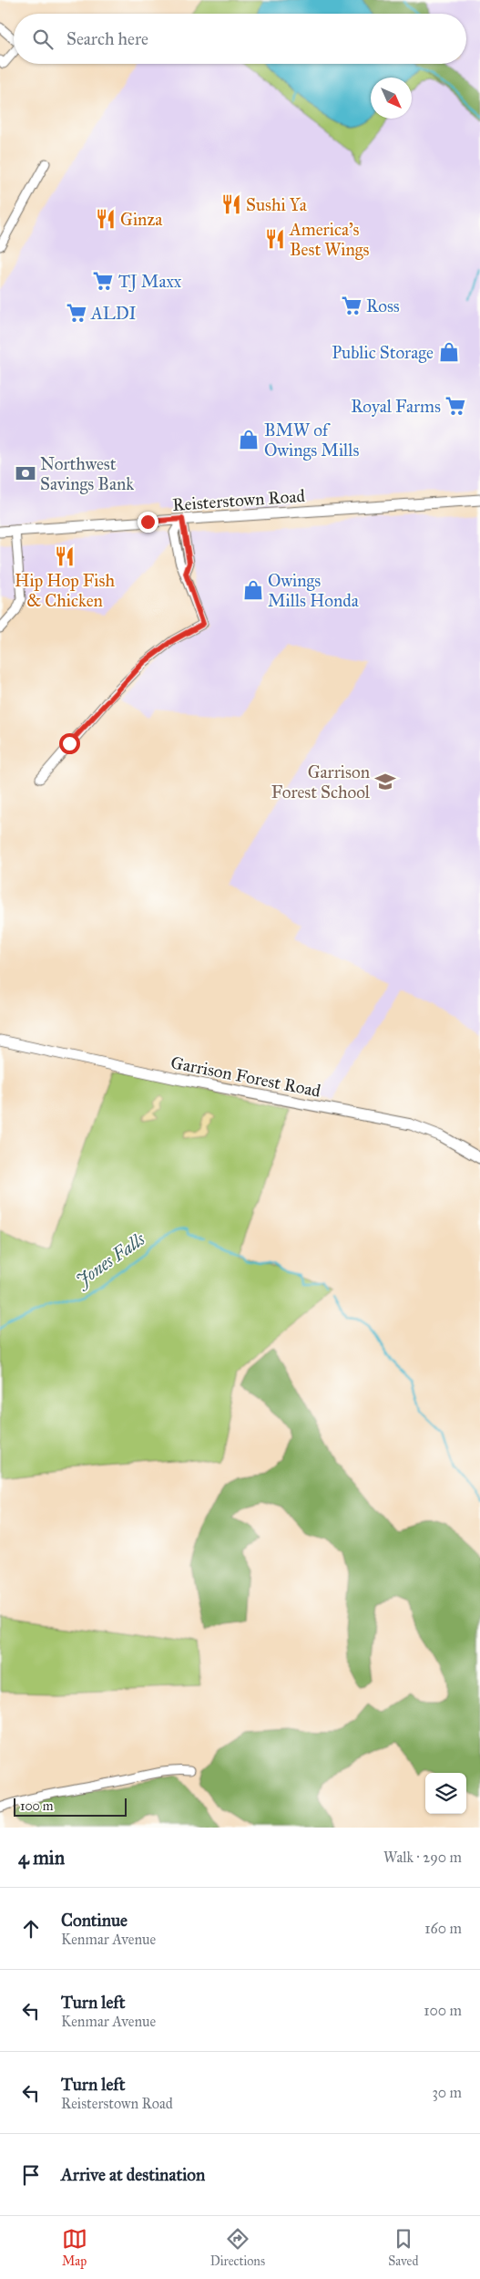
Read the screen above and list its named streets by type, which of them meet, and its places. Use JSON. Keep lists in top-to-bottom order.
{
  "streets": {
    "main road": ["Reisterstown Road", "Garrison Forest Road"]
  },
  "water": ["Jones Falls"],
  "places": {
    "restaurant": [
      "Sushi Ya",
      "Ginza",
      "America's Best Wings",
      "Hip Hop Fish & Chicken"
    ],
    "supermarket": [
      "TJ Maxx",
      "Ross",
      "ALDI",
      "Royal Farms"
    ],
    "shop": ["Public Storage", "BMW of Owings Mills", "Owings Mills Honda"],
    "bank": ["Northwest Savings Bank"],
    "school or university": ["Garrison Forest School"]
  },
  "scale_bar": "100 m",
  "north": "bottom right",
  "page": {
    "search": "Search here",
    "scale": "100 m",
    "heading": ["4 min", "Walk · 290 m"],
    "list": [
      ["Continue", "Kenmar Avenue", "160 m"],
      ["Turn left", "Kenmar Avenue", "100 m"],
      ["Turn left", "Reisterstown Road", "30 m"],
      "Arrive at destination"
    ],
    "nav": ["Map", "Directions", "Saved"]
  }
}
